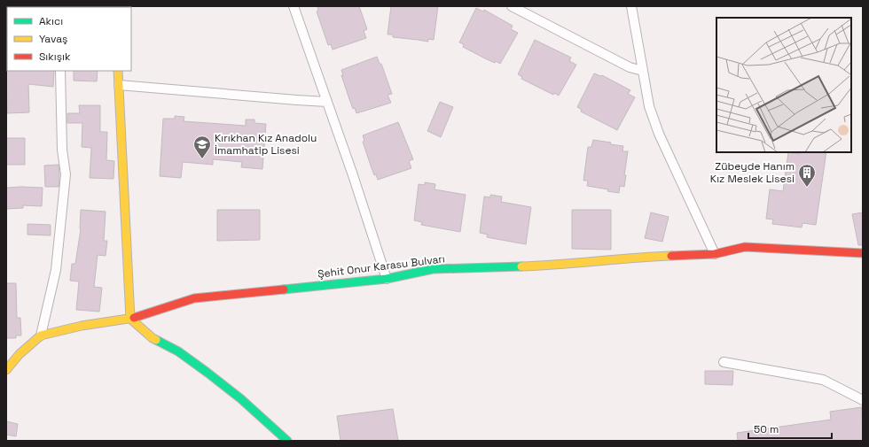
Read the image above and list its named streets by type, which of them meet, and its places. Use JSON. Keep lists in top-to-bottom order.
{
  "streets": {
    "street": ["Şehit Onur Karasu Bulvarı"]
  },
  "places": {
    "school or university": ["Kırıkhan Kız Anadolu İmamhatip Lisesi"],
    "building": ["Zübeyde Hanım Kız Meslek Lisesi"]
  },
  "legend": ["Akıcı", "Yavaş", "Sıkışık"],
  "scale_bar": "50 m"
}
